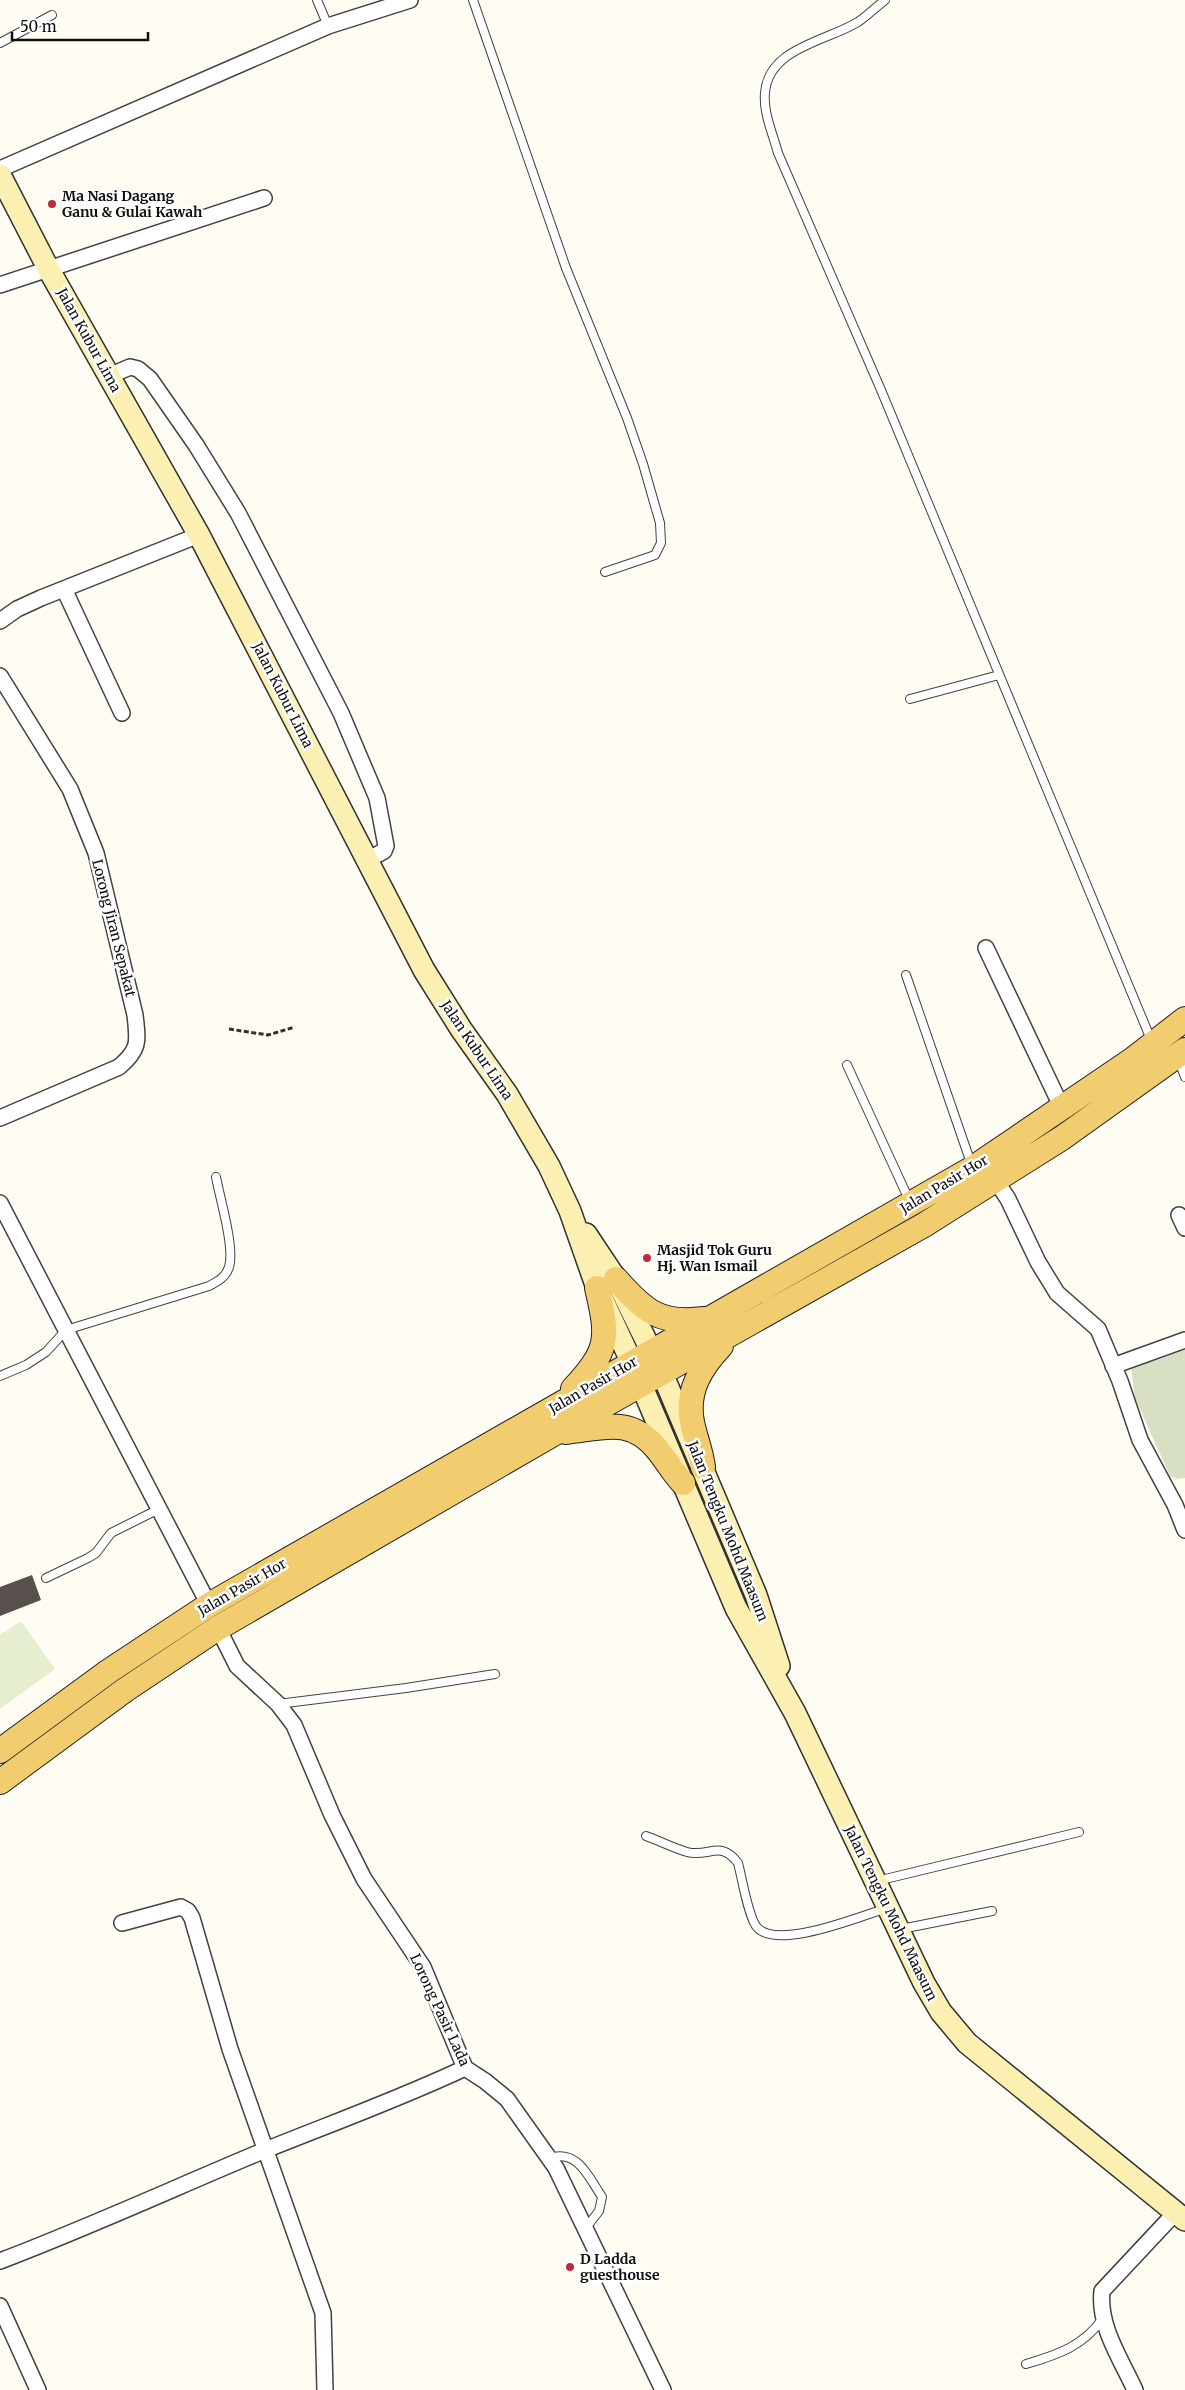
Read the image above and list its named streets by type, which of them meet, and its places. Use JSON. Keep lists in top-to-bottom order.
{
  "streets": {
    "main road": ["Jalan Kubur Lima", "Jalan Pasir Hor", "Jalan Tengku Mohd Maasum"],
    "street": ["Lorong Jiran Sepakat", "Lorong Pasir Lada"]
  },
  "crossings": [
    ["Jalan Kubur Lima", "Jalan Pasir Hor"],
    ["Jalan Kubur Lima", "Jalan Tengku Mohd Maasum"],
    ["Jalan Pasir Hor", "Jalan Tengku Mohd Maasum"],
    ["Jalan Pasir Hor", "Lorong Pasir Lada"]
  ],
  "places": ["Ma Nasi Dagang Ganu & Gulai Kawah", "Masjid Tok Guru Hj. Wan Ismail", "D Ladda guesthouse"],
  "scale_bar": "50 m"
}
